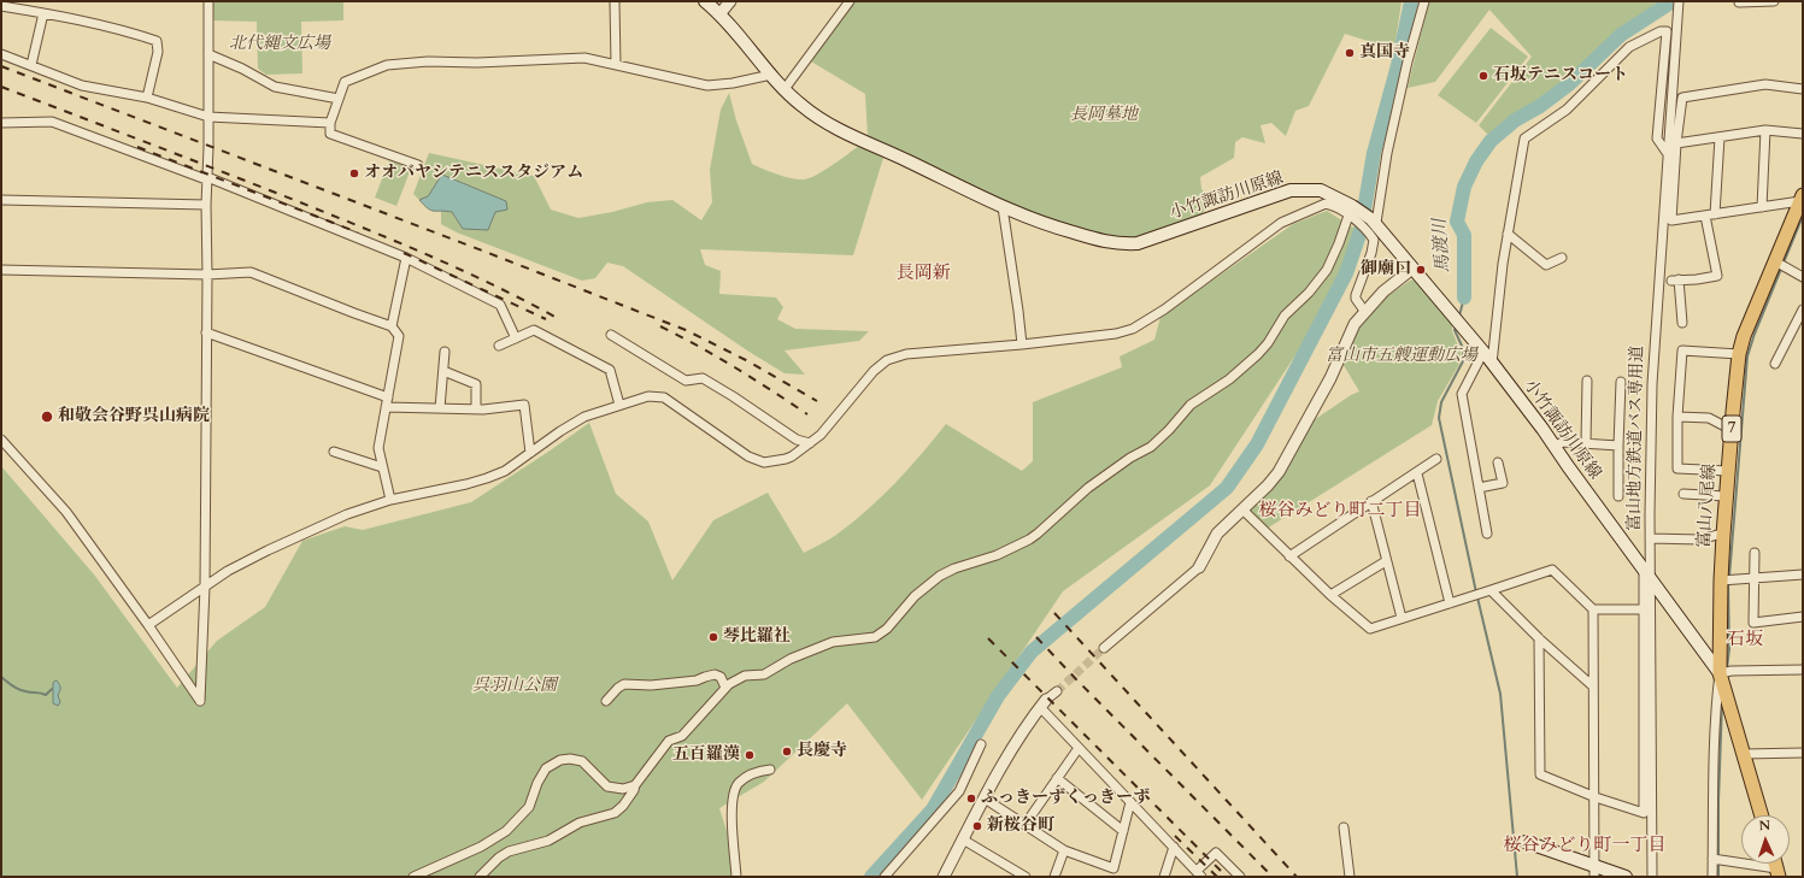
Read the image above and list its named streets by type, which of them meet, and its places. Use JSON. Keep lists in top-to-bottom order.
{
  "streets": {
    "main road": ["小竹諏訪川原線", "7", "富山八尾線"],
    "street": ["富山地方鉄道バス専用道"]
  },
  "crossings": [
    ["小竹諏訪川原線", "富山地方鉄道バス専用道"],
    ["小竹諏訪川原線", "富山八尾線"]
  ],
  "districts": [
    "長岡新",
    "桜谷みどり町二丁目",
    "石坂",
    "桜谷みどり町一丁目"
  ],
  "water": ["馬渡川"],
  "parks": [
    "北代縄文広場",
    "長岡墓地",
    "富山市五艘運動広場",
    "呉羽山公園"
  ],
  "places": [
    "真国寺",
    "石坂テニスコート",
    "オオバヤシテニススタジアム",
    "御廟口",
    "和敬会谷野呉山病院",
    "琴比羅社",
    "長慶寺",
    "五百羅漢",
    "ふっきーずくっきーず",
    "新桜谷町"
  ],
  "north": "top"
}
